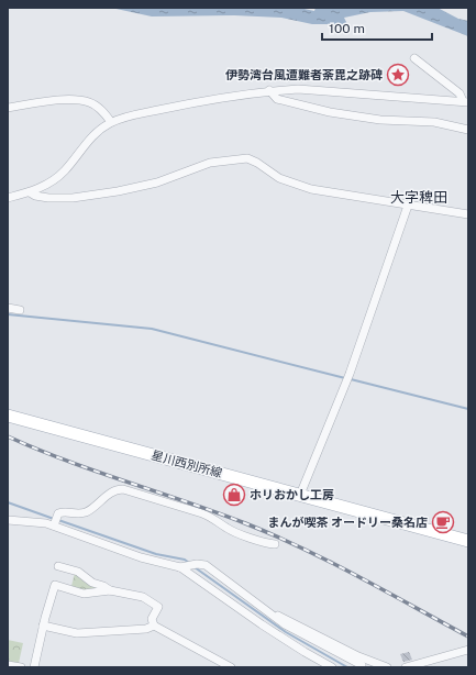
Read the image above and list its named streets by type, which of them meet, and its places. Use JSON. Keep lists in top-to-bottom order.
{
  "streets": {
    "main road": ["星川西別所線"]
  },
  "districts": ["大字稗田"],
  "places": {
    "place": ["伊勢湾台風遭難者荼毘之跡碑"],
    "shop": ["ホリおかし工房"],
    "cafe": ["まんが喫茶 オードリー桑名店"]
  },
  "scale_bar": "100 m"
}
